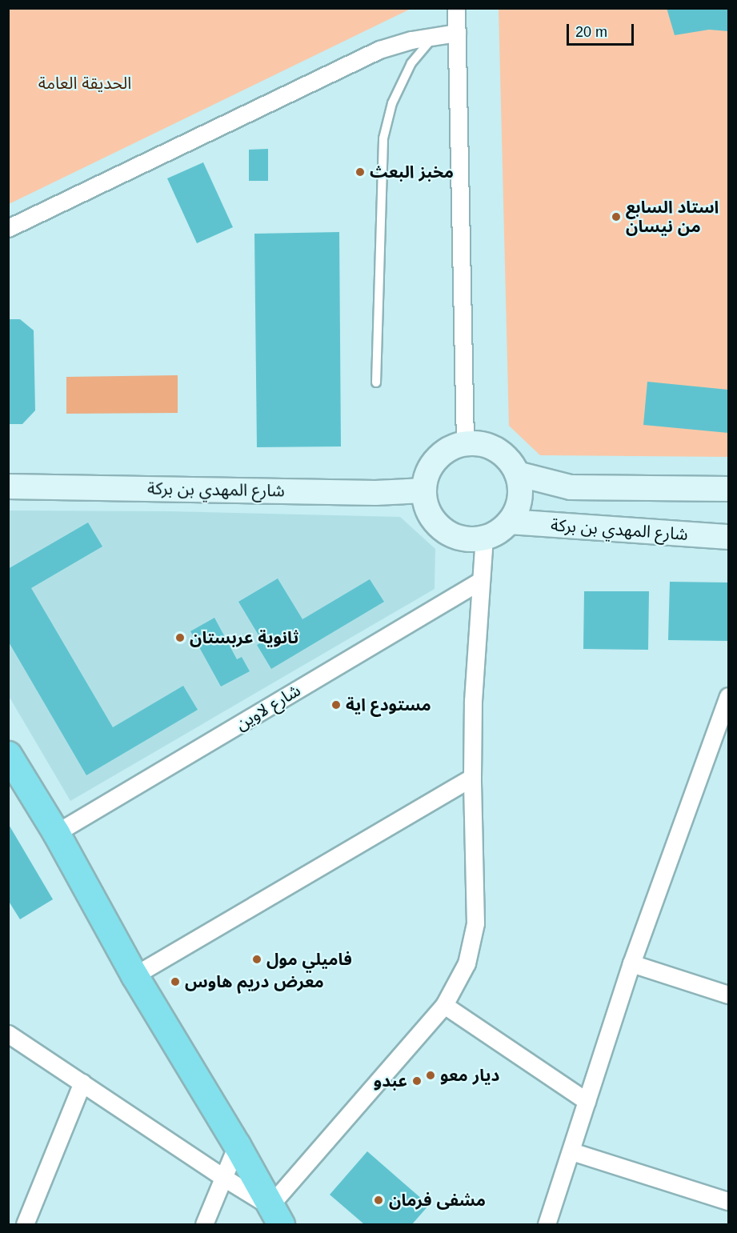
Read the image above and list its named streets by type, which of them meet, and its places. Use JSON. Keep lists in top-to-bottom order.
{
  "streets": {
    "street": ["شارع المهدي بن بركة", "شارع لاوين"]
  },
  "parks": ["الحديقة العامة"],
  "places": [
    "مخبز البعث",
    "استاد السابع من نيسان",
    "ثانوية عربستان",
    "مستودع اية",
    "فاميلي مول",
    "معرض دريم هاوس",
    "ديار معو",
    "عبدو",
    "مشفى فرمان"
  ],
  "scale_bar": "20 m"
}
